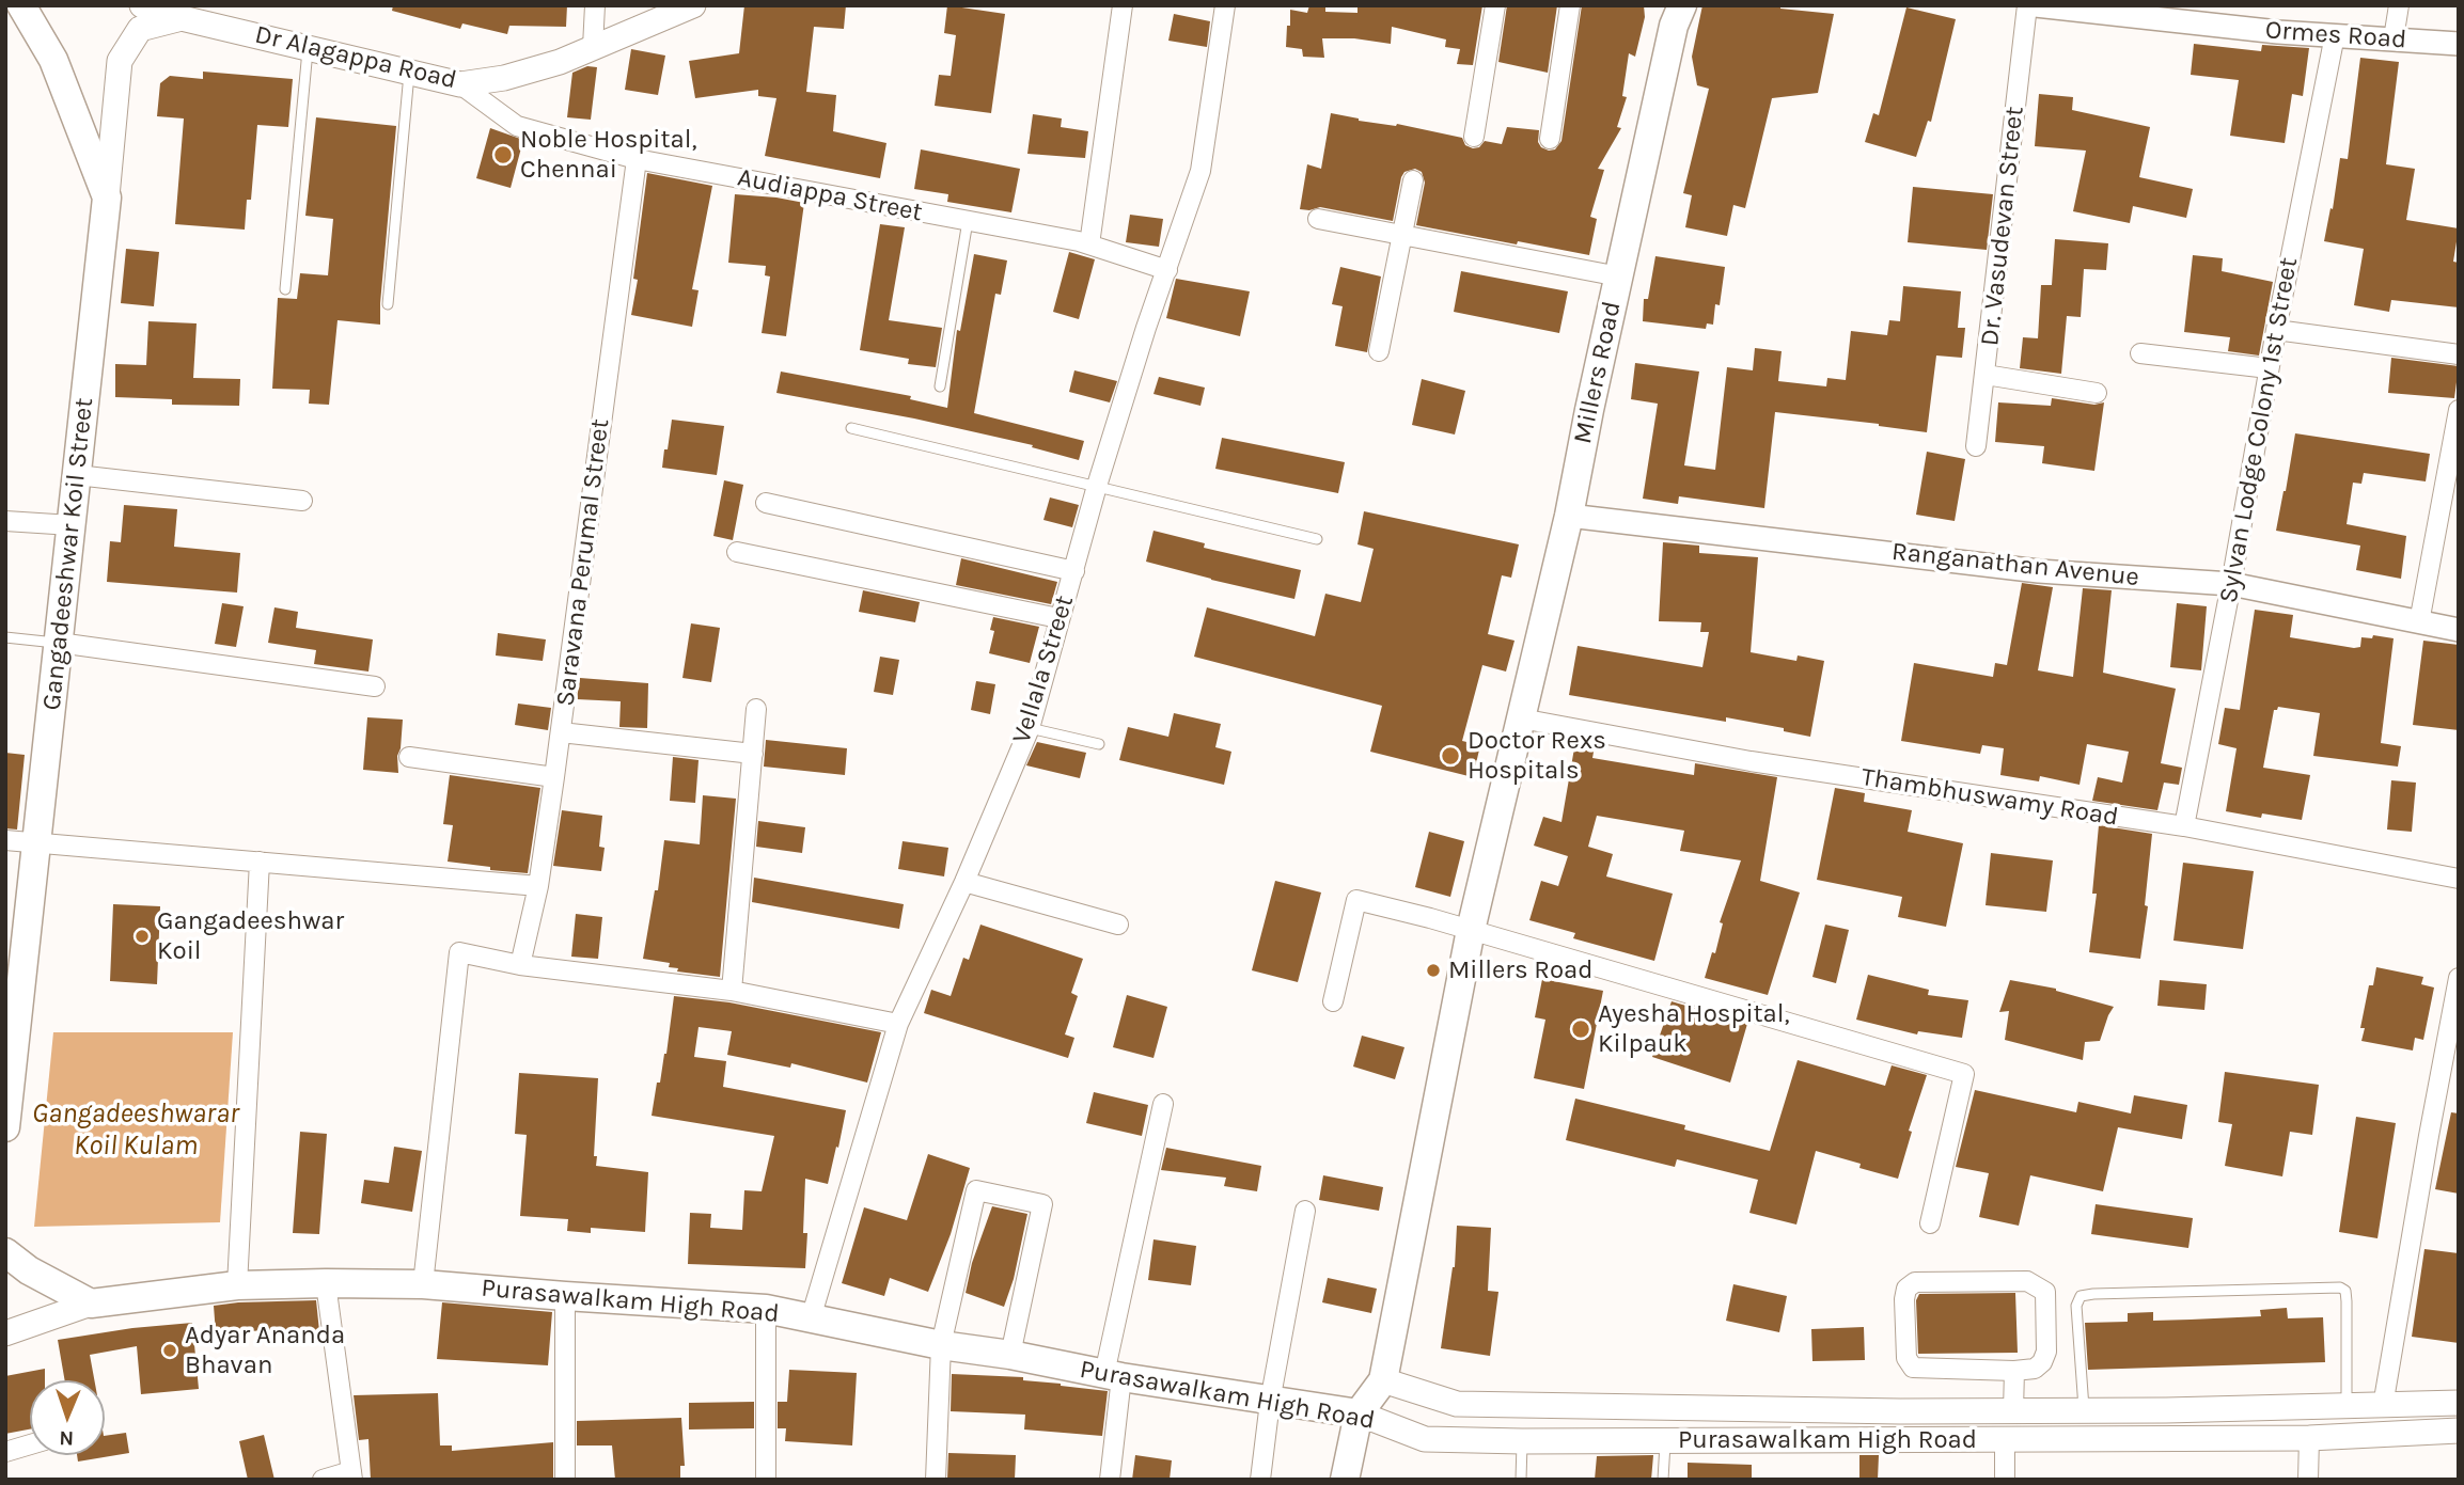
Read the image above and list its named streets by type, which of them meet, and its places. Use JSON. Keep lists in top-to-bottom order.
{
  "streets": {
    "main road": [
      "Dr Alagappa Road",
      "Millers Road",
      "Gangadeeshwar Koil Street",
      "Purasawalkam High Road"
    ],
    "street": [
      "Ormes Road",
      "Audiappa Street",
      "Dr. Vasudevan Street",
      "Sylvan Lodge Colony 1st Street",
      "Saravana Perumal Street",
      "Ranganathan Avenue",
      "Vellala Street",
      "Thambhuswamy Road"
    ]
  },
  "crossings": [
    ["Ormes Road", "Sylvan Lodge Colony 1st Street"],
    ["Dr Alagappa Road", "Audiappa Street"],
    ["Dr Alagappa Road", "Gangadeeshwar Koil Street"],
    ["Audiappa Street", "Saravana Perumal Street"],
    ["Audiappa Street", "Vellala Street"],
    ["Millers Road", "Ranganathan Avenue"],
    ["Millers Road", "Thambhuswamy Road"],
    ["Millers Road", "Purasawalkam High Road"],
    ["Sylvan Lodge Colony 1st Street", "Ranganathan Avenue"],
    ["Sylvan Lodge Colony 1st Street", "Thambhuswamy Road"],
    ["Vellala Street", "Purasawalkam High Road"]
  ],
  "water": ["Gangadeeshwarar Koil Kulam"],
  "places": [
    "Noble Hospital, Chennai",
    "Doctor Rexs Hospitals",
    "Gangadeeshwar Koil",
    "Millers Road",
    "Ayesha Hospital, Kilpauk",
    "Adyar Ananda Bhavan"
  ],
  "north": "bottom"
}
